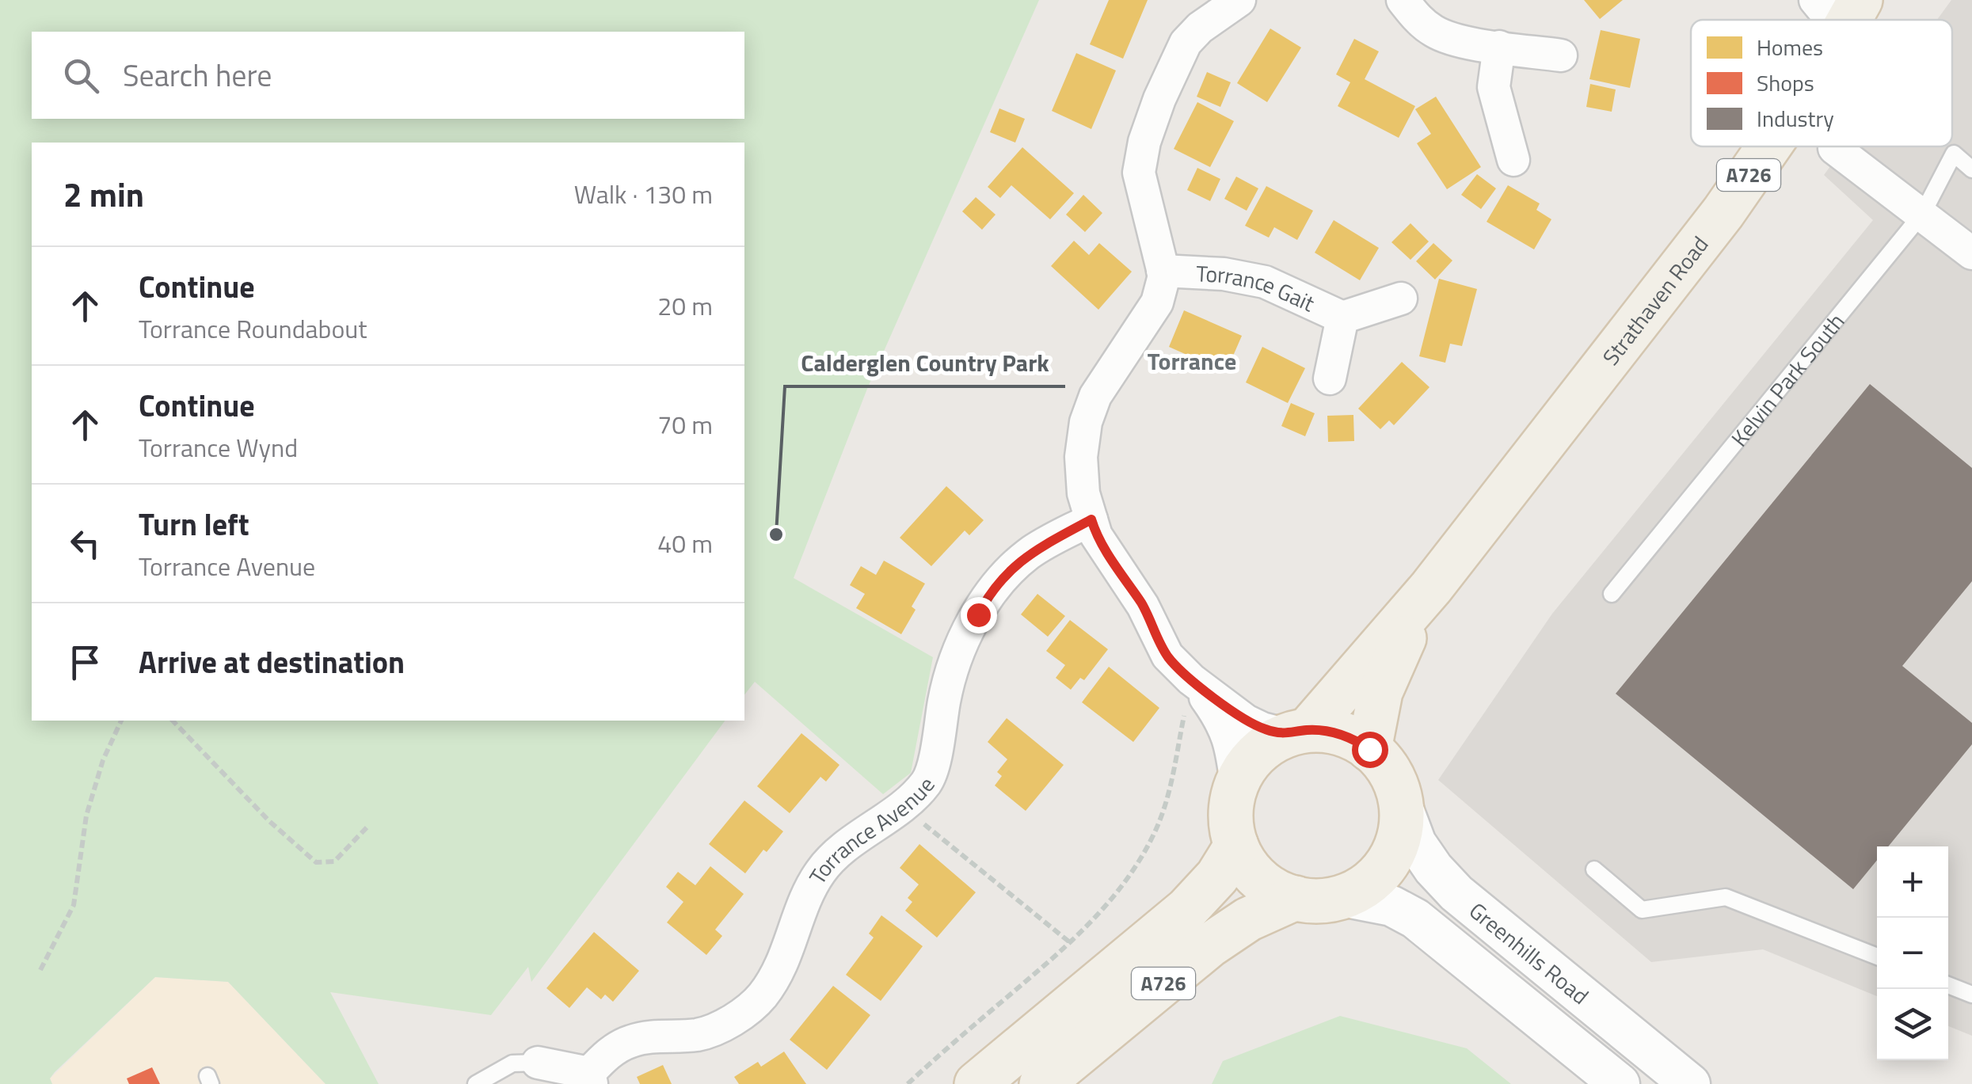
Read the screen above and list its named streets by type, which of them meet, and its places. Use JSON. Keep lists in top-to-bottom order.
{
  "streets": {
    "main road": ["A726", "Strathaven Road"],
    "street": ["Torrance Gait", "Torrance Avenue", "Greenhills Road"],
    "lane": ["Kelvin Park South"]
  },
  "crossings": [
    ["A726", "Strathaven Road"],
    ["A726", "Greenhills Road"],
    ["Strathaven Road", "Greenhills Road"]
  ],
  "districts": ["Torrance"],
  "places": ["Calderglen Country Park"],
  "legend": ["Homes", "Shops", "Industry"],
  "page": {
    "search": "Search here",
    "heading": ["2 min", "Walk · 130 m"],
    "list": [
      ["Continue", "Torrance Roundabout", "20 m"],
      ["Continue", "Torrance Wynd", "70 m"],
      ["Turn left", "Torrance Avenue", "40 m"],
      "Arrive at destination"
    ],
    "map_buttons": ["+", "−"]
  }
}
